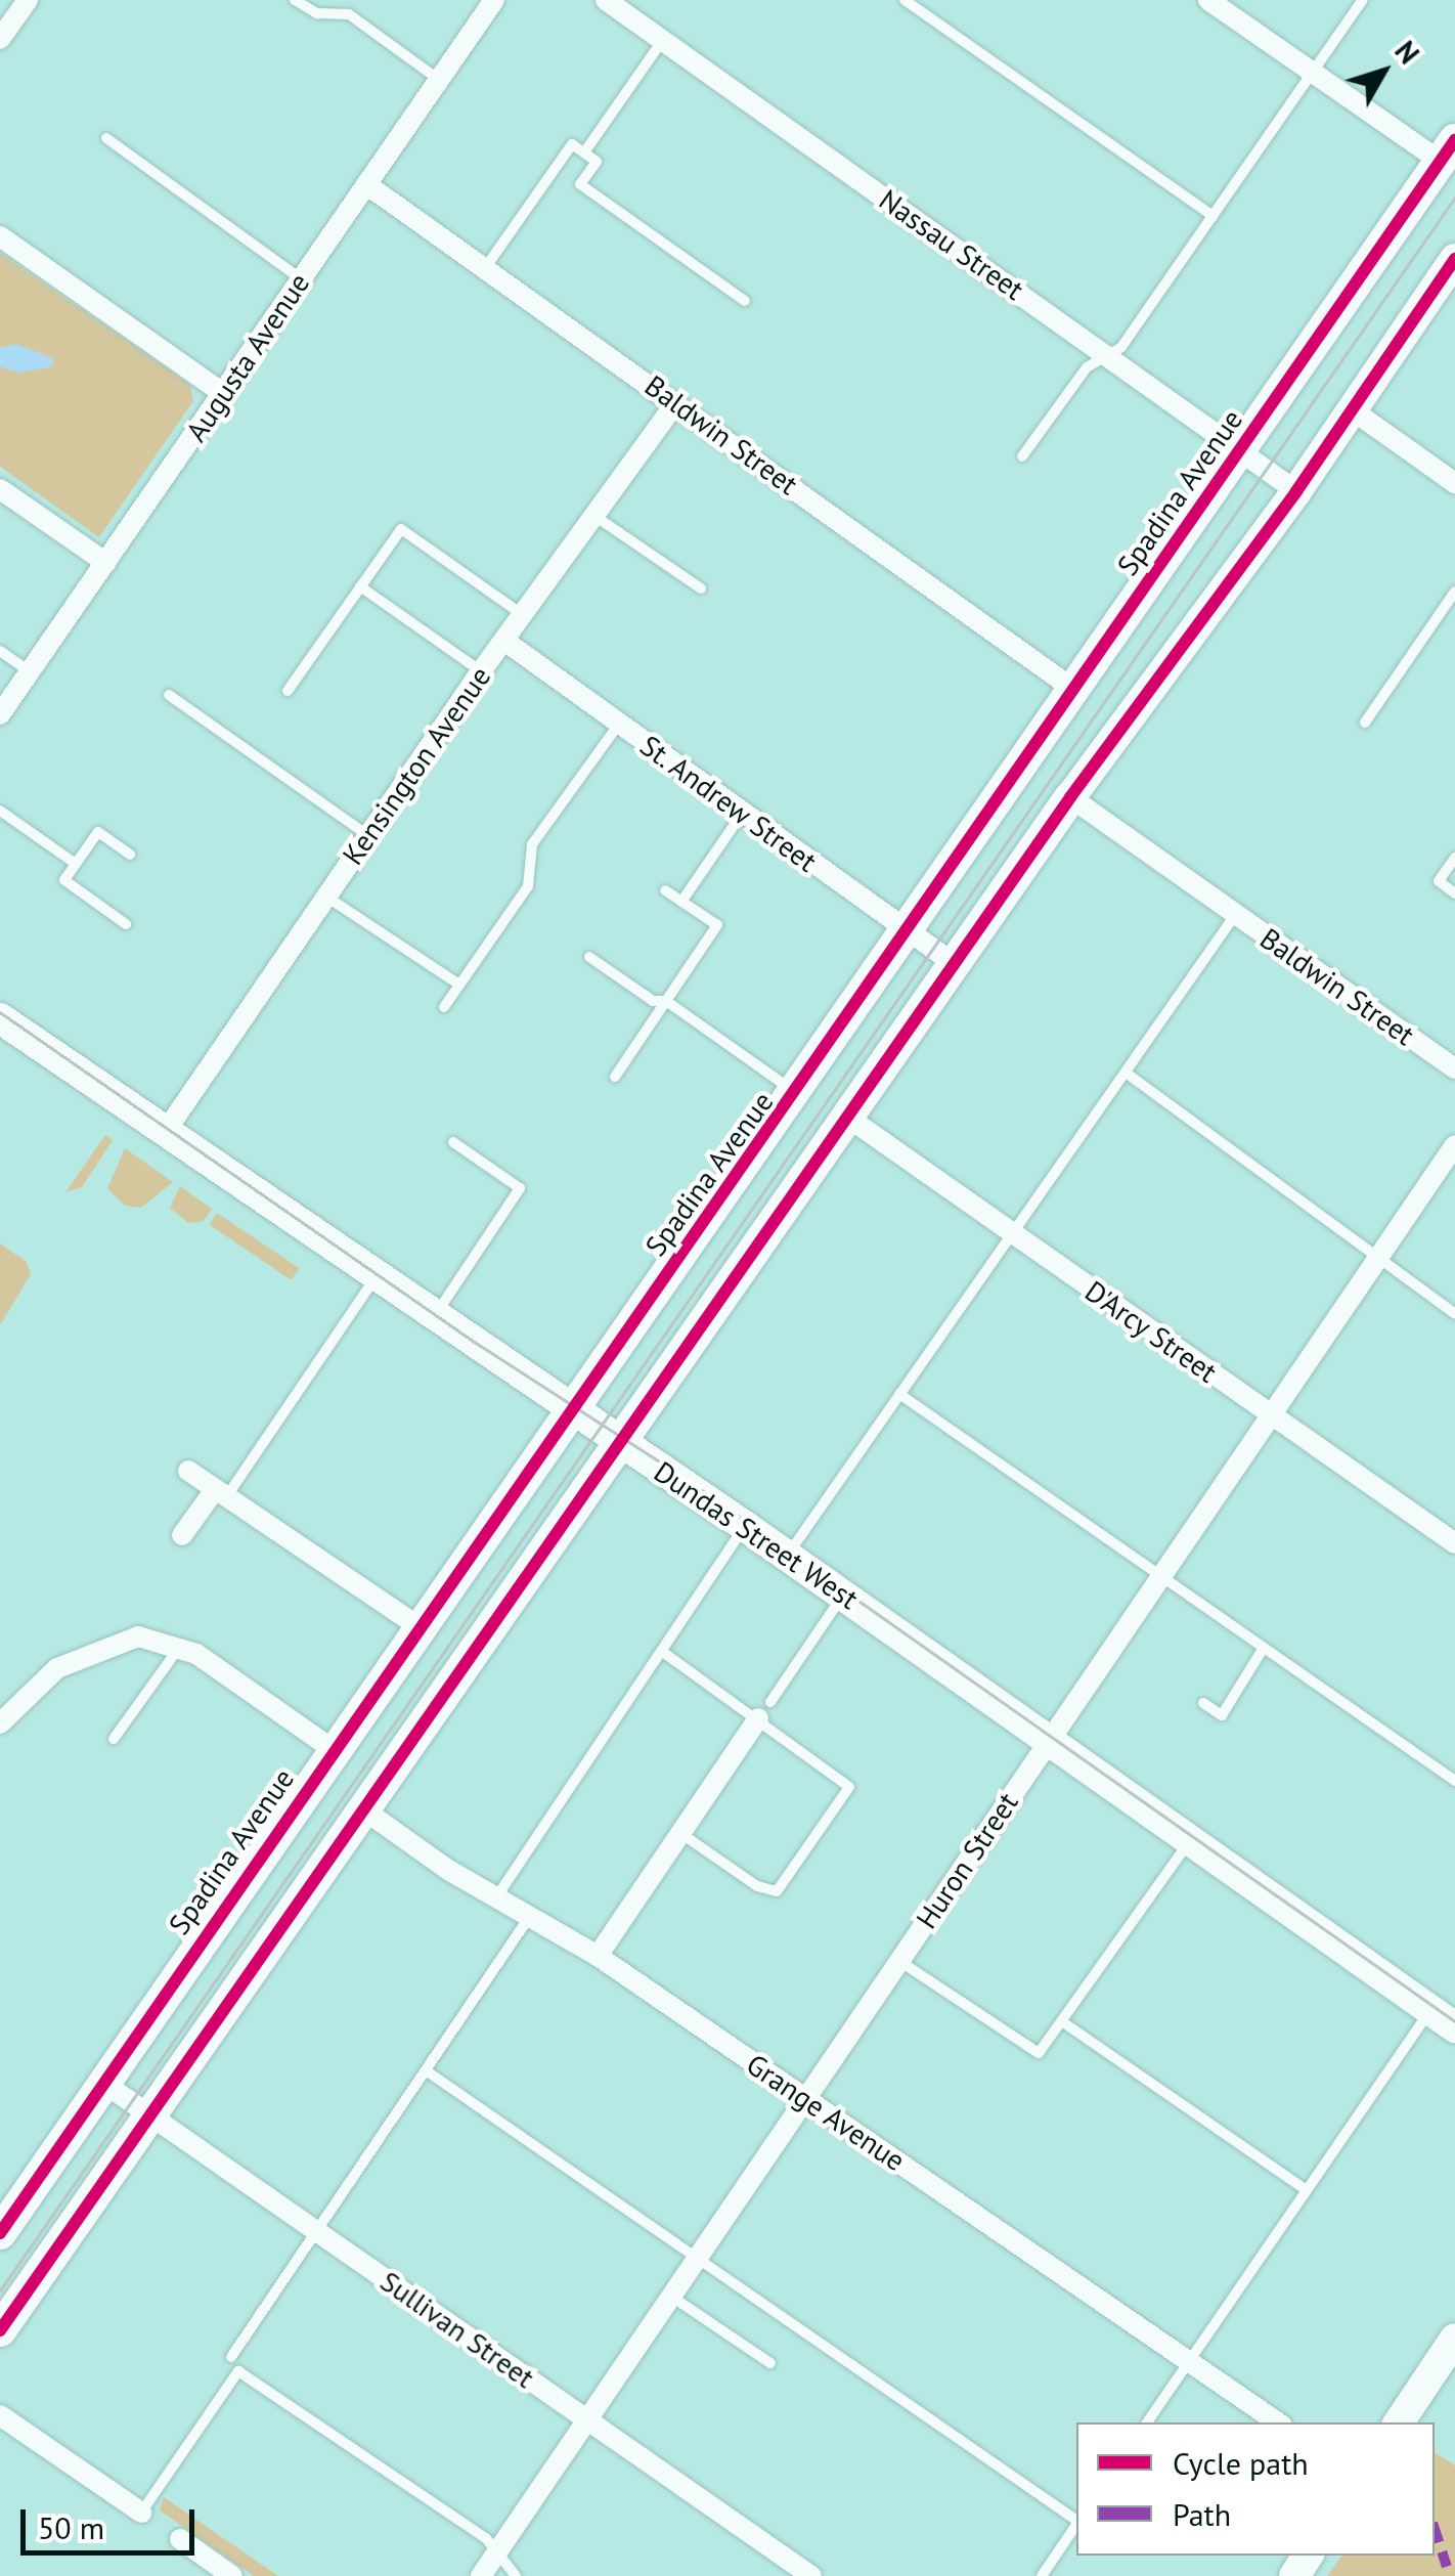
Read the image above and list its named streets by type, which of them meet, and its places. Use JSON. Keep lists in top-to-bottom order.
{
  "streets": {
    "main road": ["Spadina Avenue", "Dundas Street West"],
    "street": [
      "Nassau Street",
      "Augusta Avenue",
      "Baldwin Street",
      "Kensington Avenue",
      "St. Andrew Street",
      "D'Arcy Street",
      "Huron Street",
      "Grange Avenue",
      "Sullivan Street"
    ]
  },
  "crossings": [
    ["Nassau Street", "Spadina Avenue"],
    ["Augusta Avenue", "Baldwin Street"],
    ["Baldwin Street", "Spadina Avenue"],
    ["Baldwin Street", "Kensington Avenue"],
    ["Spadina Avenue", "St. Andrew Street"],
    ["Spadina Avenue", "Dundas Street West"],
    ["Spadina Avenue", "Sullivan Street"],
    ["Kensington Avenue", "St. Andrew Street"],
    ["Kensington Avenue", "Dundas Street West"],
    ["D'Arcy Street", "Huron Street"],
    ["Dundas Street West", "Huron Street"],
    ["Huron Street", "Grange Avenue"],
    ["Huron Street", "Sullivan Street"]
  ],
  "legend": ["Cycle path", "Path"],
  "scale_bar": "50 m",
  "north": "top right"
}
